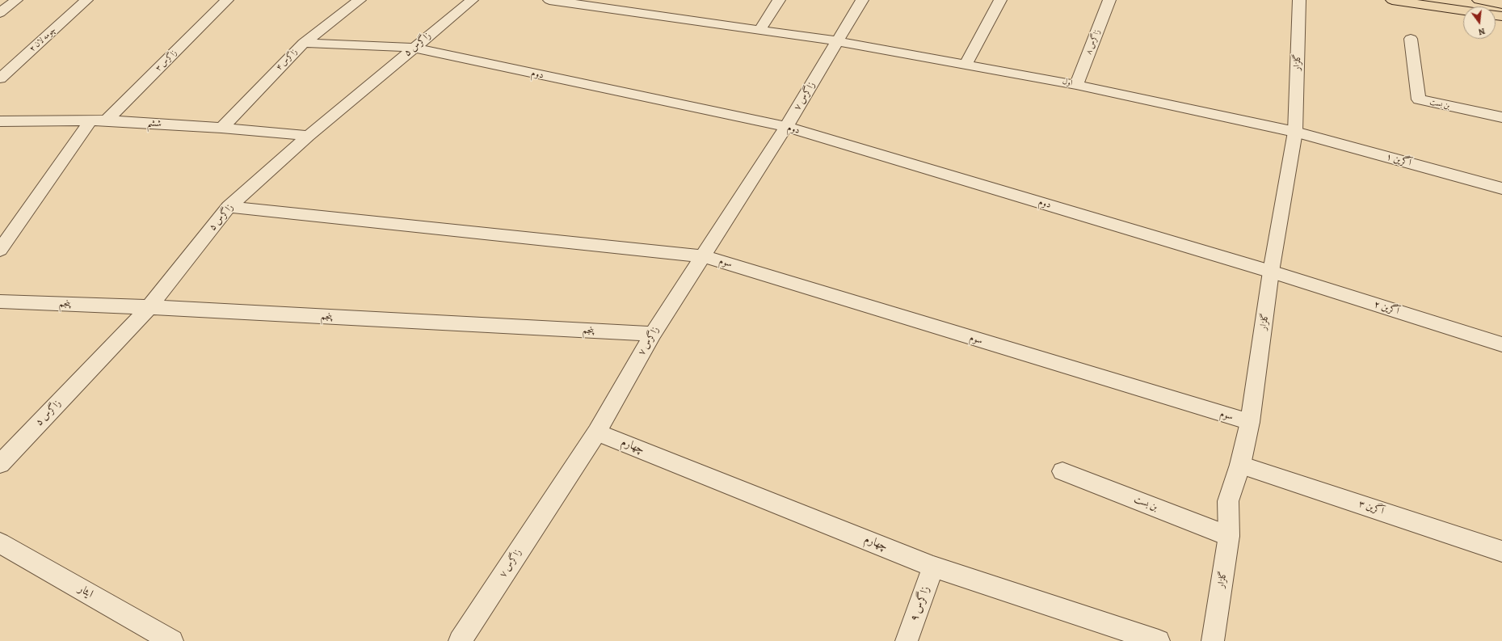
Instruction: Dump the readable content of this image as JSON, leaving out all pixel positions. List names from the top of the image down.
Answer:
{
  "streets": {
    "street": [
      "چومه لان ۲",
      "زاگرس ۸",
      "زاگرس ۵",
      "۴ زاگرس",
      "زاگرس ۳",
      "گلزار",
      "دوم",
      "اول",
      "زاگرس ۷",
      "بن بست",
      "ششم",
      "آگرین ۱",
      "سوم",
      "پنجم",
      "آگرین ۲",
      "چهارم",
      "آگرین ۳",
      "ایثار",
      "زاگرس ۹"
    ]
  },
  "crossings": [
    ["زاگرس ۸", "اول"],
    ["زاگرس ۵", "دوم"],
    ["زاگرس ۵", "ششم"],
    ["زاگرس ۵", "سوم"],
    ["زاگرس ۵", "پنجم"],
    ["۴ زاگرس", "دوم"],
    ["۴ زاگرس", "ششم"],
    ["زاگرس ۳", "ششم"],
    ["گلزار", "دوم"],
    ["گلزار", "اول"],
    ["گلزار", "بن بست"],
    ["گلزار", "آگرین ۱"],
    ["گلزار", "سوم"],
    ["گلزار", "آگرین ۲"],
    ["گلزار", "آگرین ۳"],
    ["دوم", "زاگرس ۷"],
    ["دوم", "آگرین ۲"],
    ["اول", "زاگرس ۷"],
    ["اول", "آگرین ۱"],
    ["زاگرس ۷", "سوم"],
    ["زاگرس ۷", "پنجم"],
    ["زاگرس ۷", "چهارم"],
    ["چهارم", "زاگرس ۹"]
  ],
  "north": "bottom"
}
